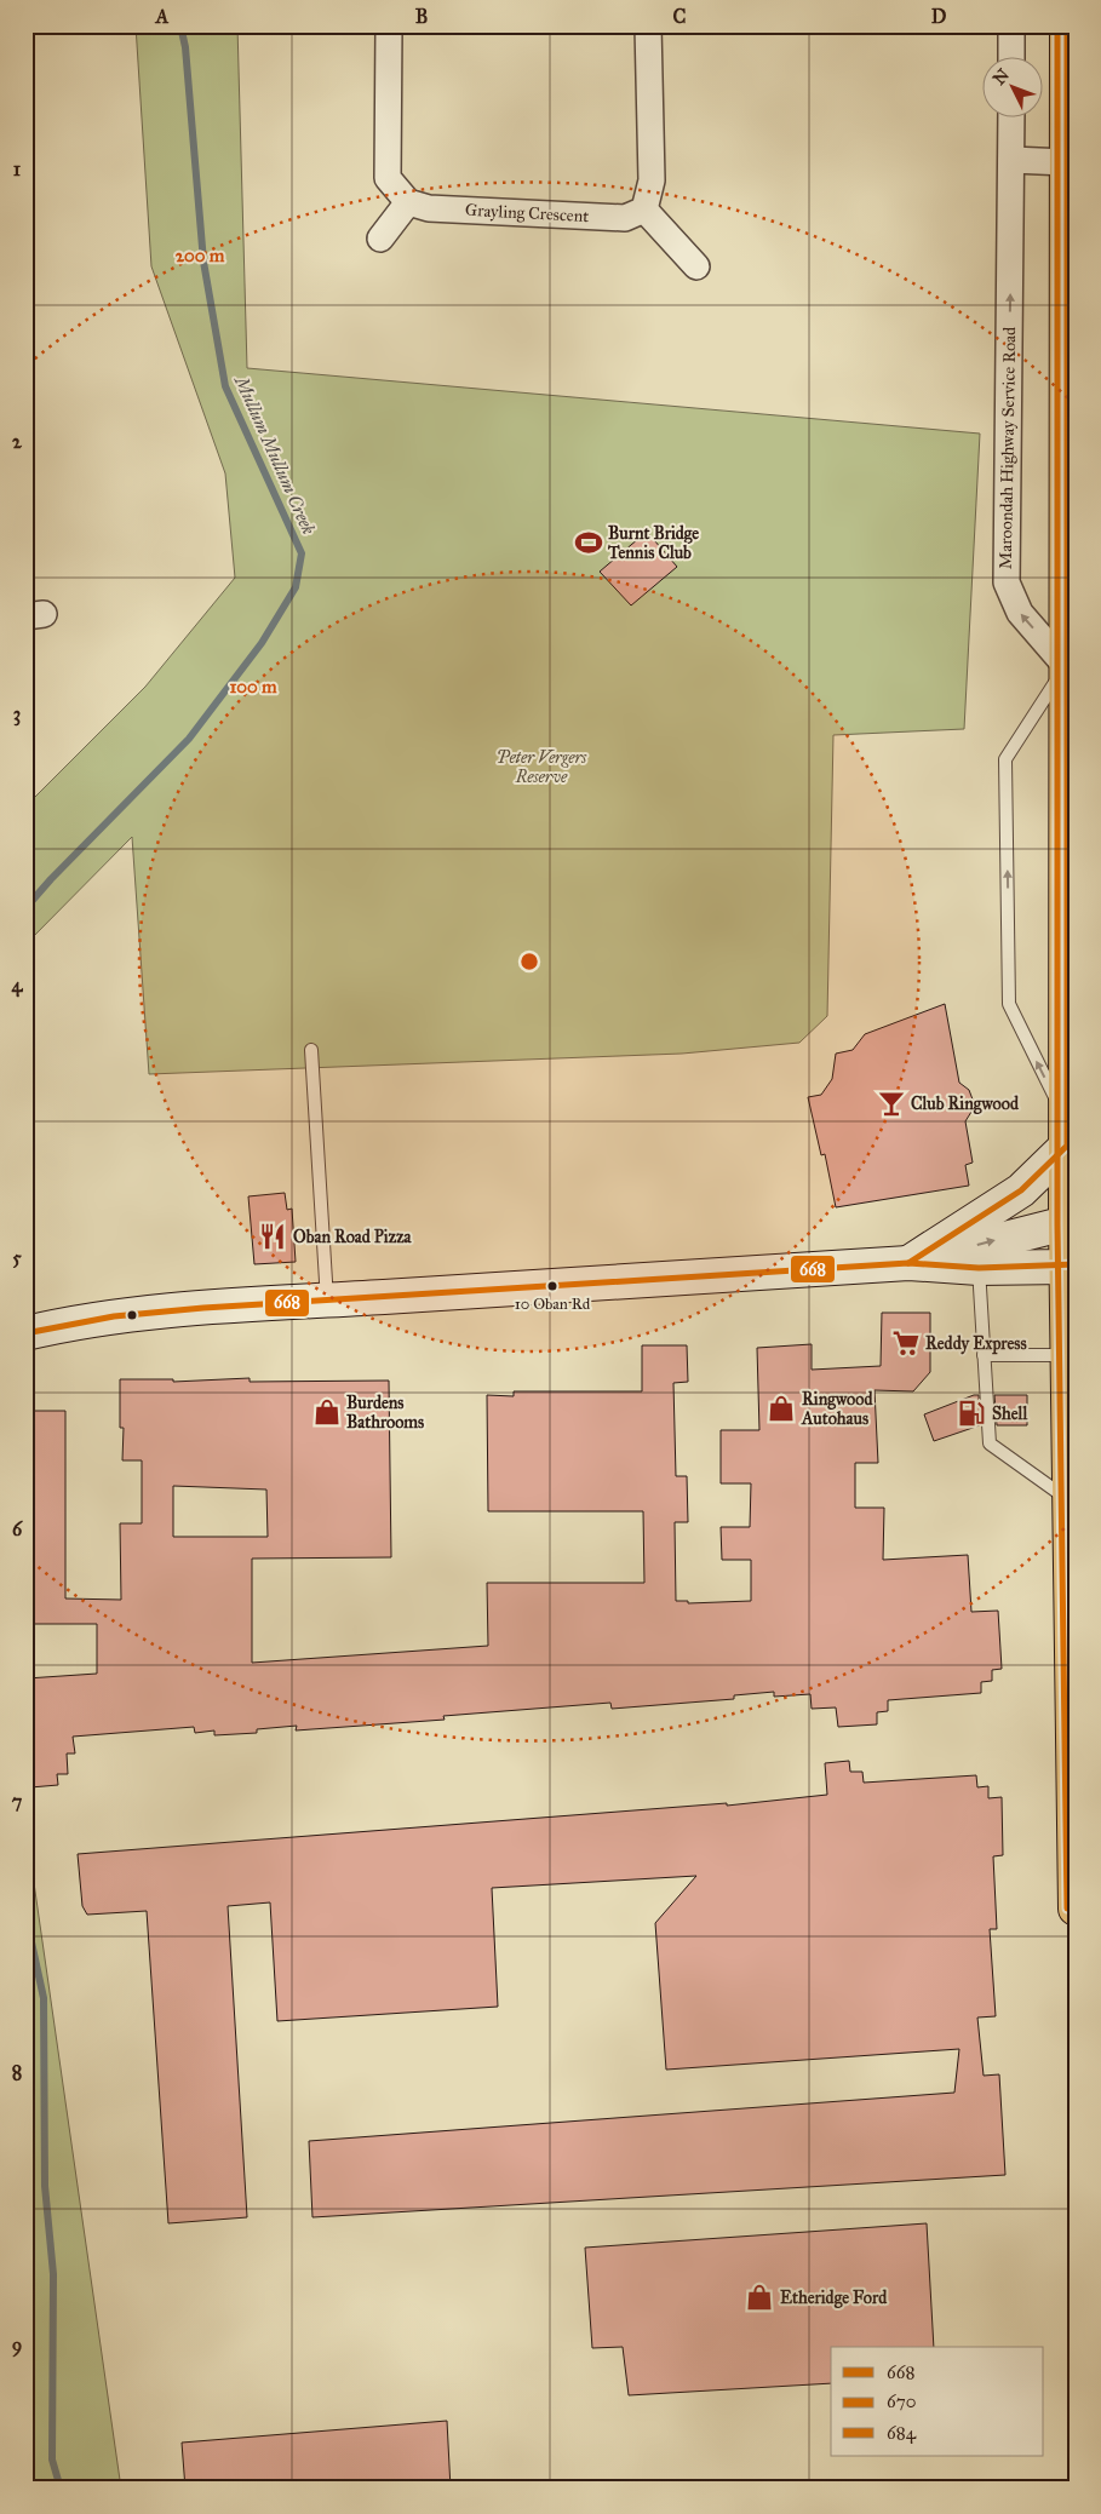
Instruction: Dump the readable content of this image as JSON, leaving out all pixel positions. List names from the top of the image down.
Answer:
{
  "streets": {
    "street": ["Grayling Crescent", "Maroondah Highway Service Road"]
  },
  "one_way": ["Maroondah Highway Service Road"],
  "water": ["Mullum Mullum Creek"],
  "parks": ["Peter Vergers Reserve"],
  "places": {
    "sports": ["Burnt Bridge Tennis Club"],
    "bar": ["Club Ringwood"],
    "restaurant": ["Oban Road Pizza"],
    "other": ["10 Oban Rd"],
    "supermarket": ["Reddy Express"],
    "shop": ["Ringwood Autohaus", "Burdens Bathrooms", "Etheridge Ford"],
    "fuel station": ["Shell"]
  },
  "lines": ["transit line 668", "transit line 670", "transit line 684"],
  "legend": ["668", "670", "684"],
  "north": "top left",
  "grid": {
    "columns": [
      "A",
      "B",
      "C",
      "D"
    ],
    "rows": [
      "1",
      "2",
      "3",
      "4",
      "5",
      "6",
      "7",
      "8",
      "9"
    ]
  },
  "rings": ["200 m", "100 m"]
}
